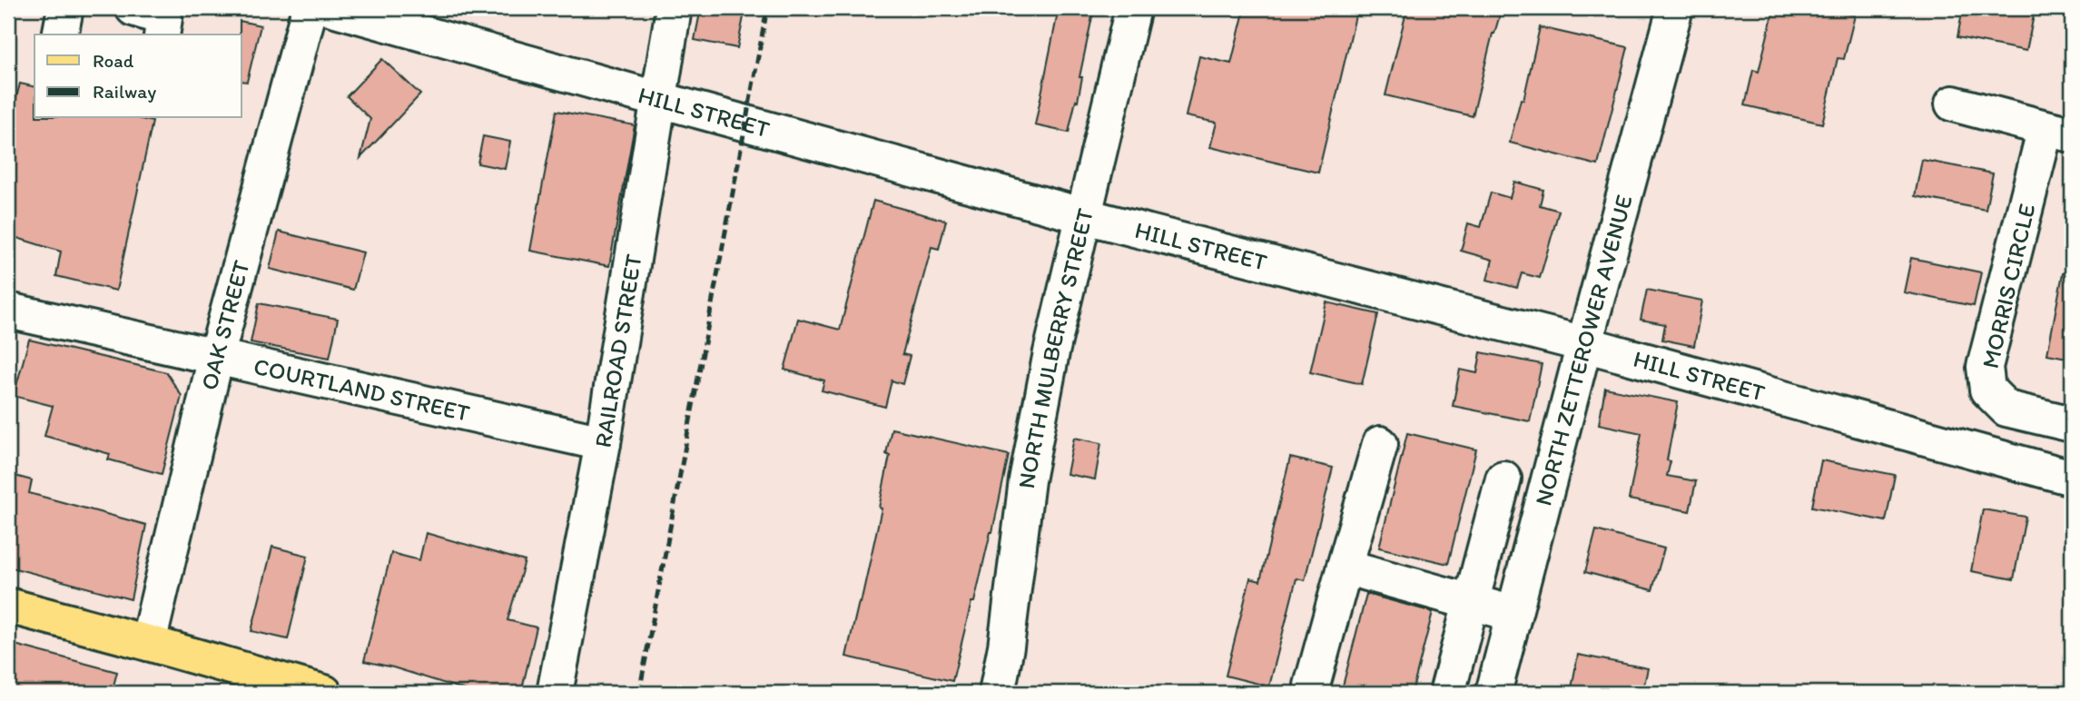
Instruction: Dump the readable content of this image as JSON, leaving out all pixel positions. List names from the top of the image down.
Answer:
{
  "streets": {
    "street": [
      "HILL STREET",
      "MORRIS CIRCLE",
      "OAK STREET",
      "NORTH MULBERRY STREET",
      "NORTH ZETTEROWER AVENUE",
      "RAILROAD STREET",
      "COURTLAND STREET"
    ]
  },
  "crossings": [
    ["HILL STREET", "NORTH MULBERRY STREET"],
    ["HILL STREET", "NORTH ZETTEROWER AVENUE"],
    ["HILL STREET", "RAILROAD STREET"],
    ["OAK STREET", "COURTLAND STREET"],
    ["RAILROAD STREET", "COURTLAND STREET"]
  ],
  "legend": ["Road", "Railway"]
}
